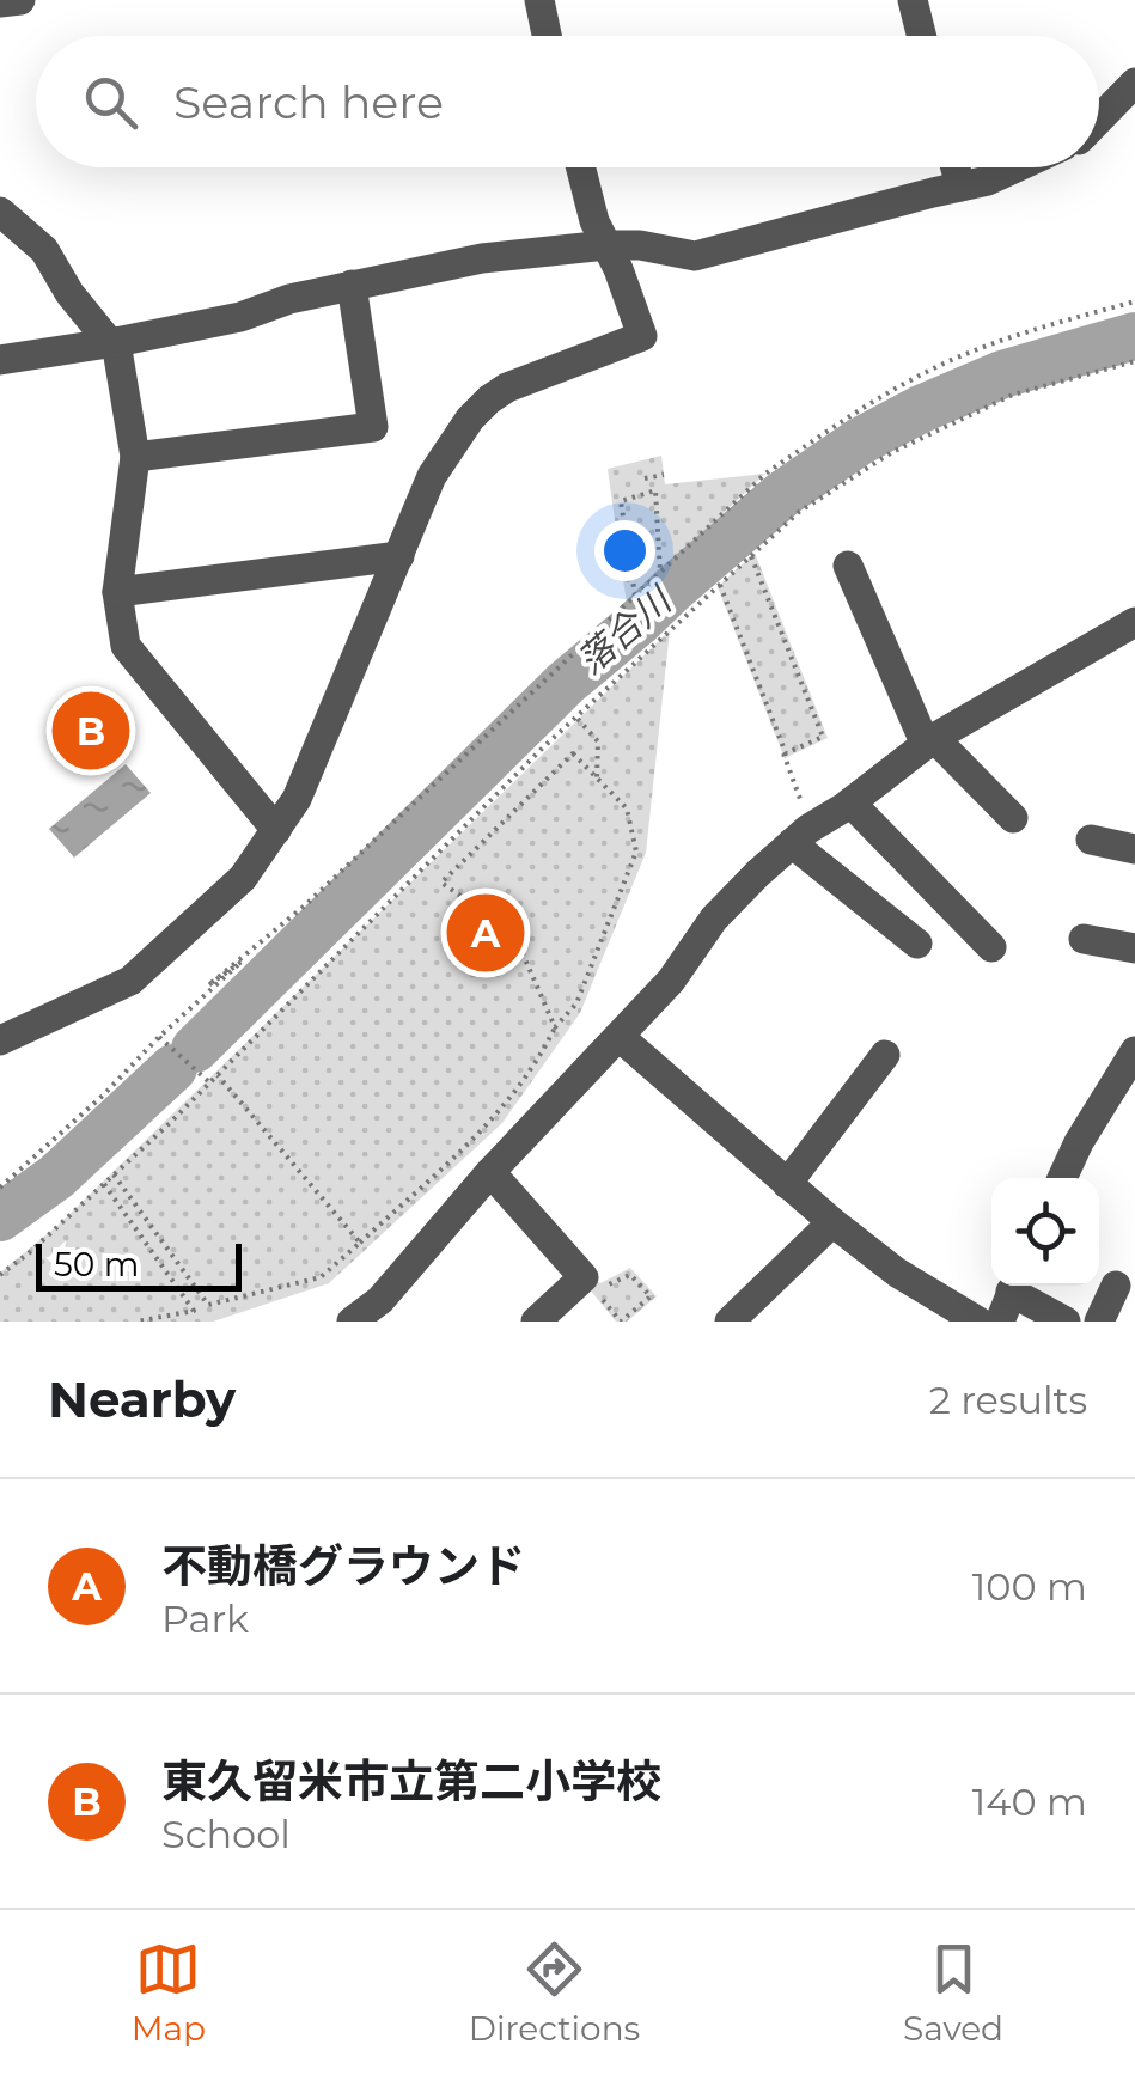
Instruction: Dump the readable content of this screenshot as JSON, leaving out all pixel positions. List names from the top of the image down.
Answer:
{
  "water": ["落合川"],
  "scale_bar": "50 m",
  "page": {
    "search": "Search here",
    "pins": ["B", "A"],
    "scale": "50 m",
    "heading": ["Nearby", "2 results"],
    "list": [
      {
        "mark": "A",
        "name": "不動橋グラウンド",
        "note": "Park",
        "value": "100 m"
      },
      {
        "mark": "B",
        "name": "東久留米市立第二小学校",
        "note": "School",
        "value": "140 m"
      }
    ],
    "nav": ["Map", "Directions", "Saved"]
  }
}
